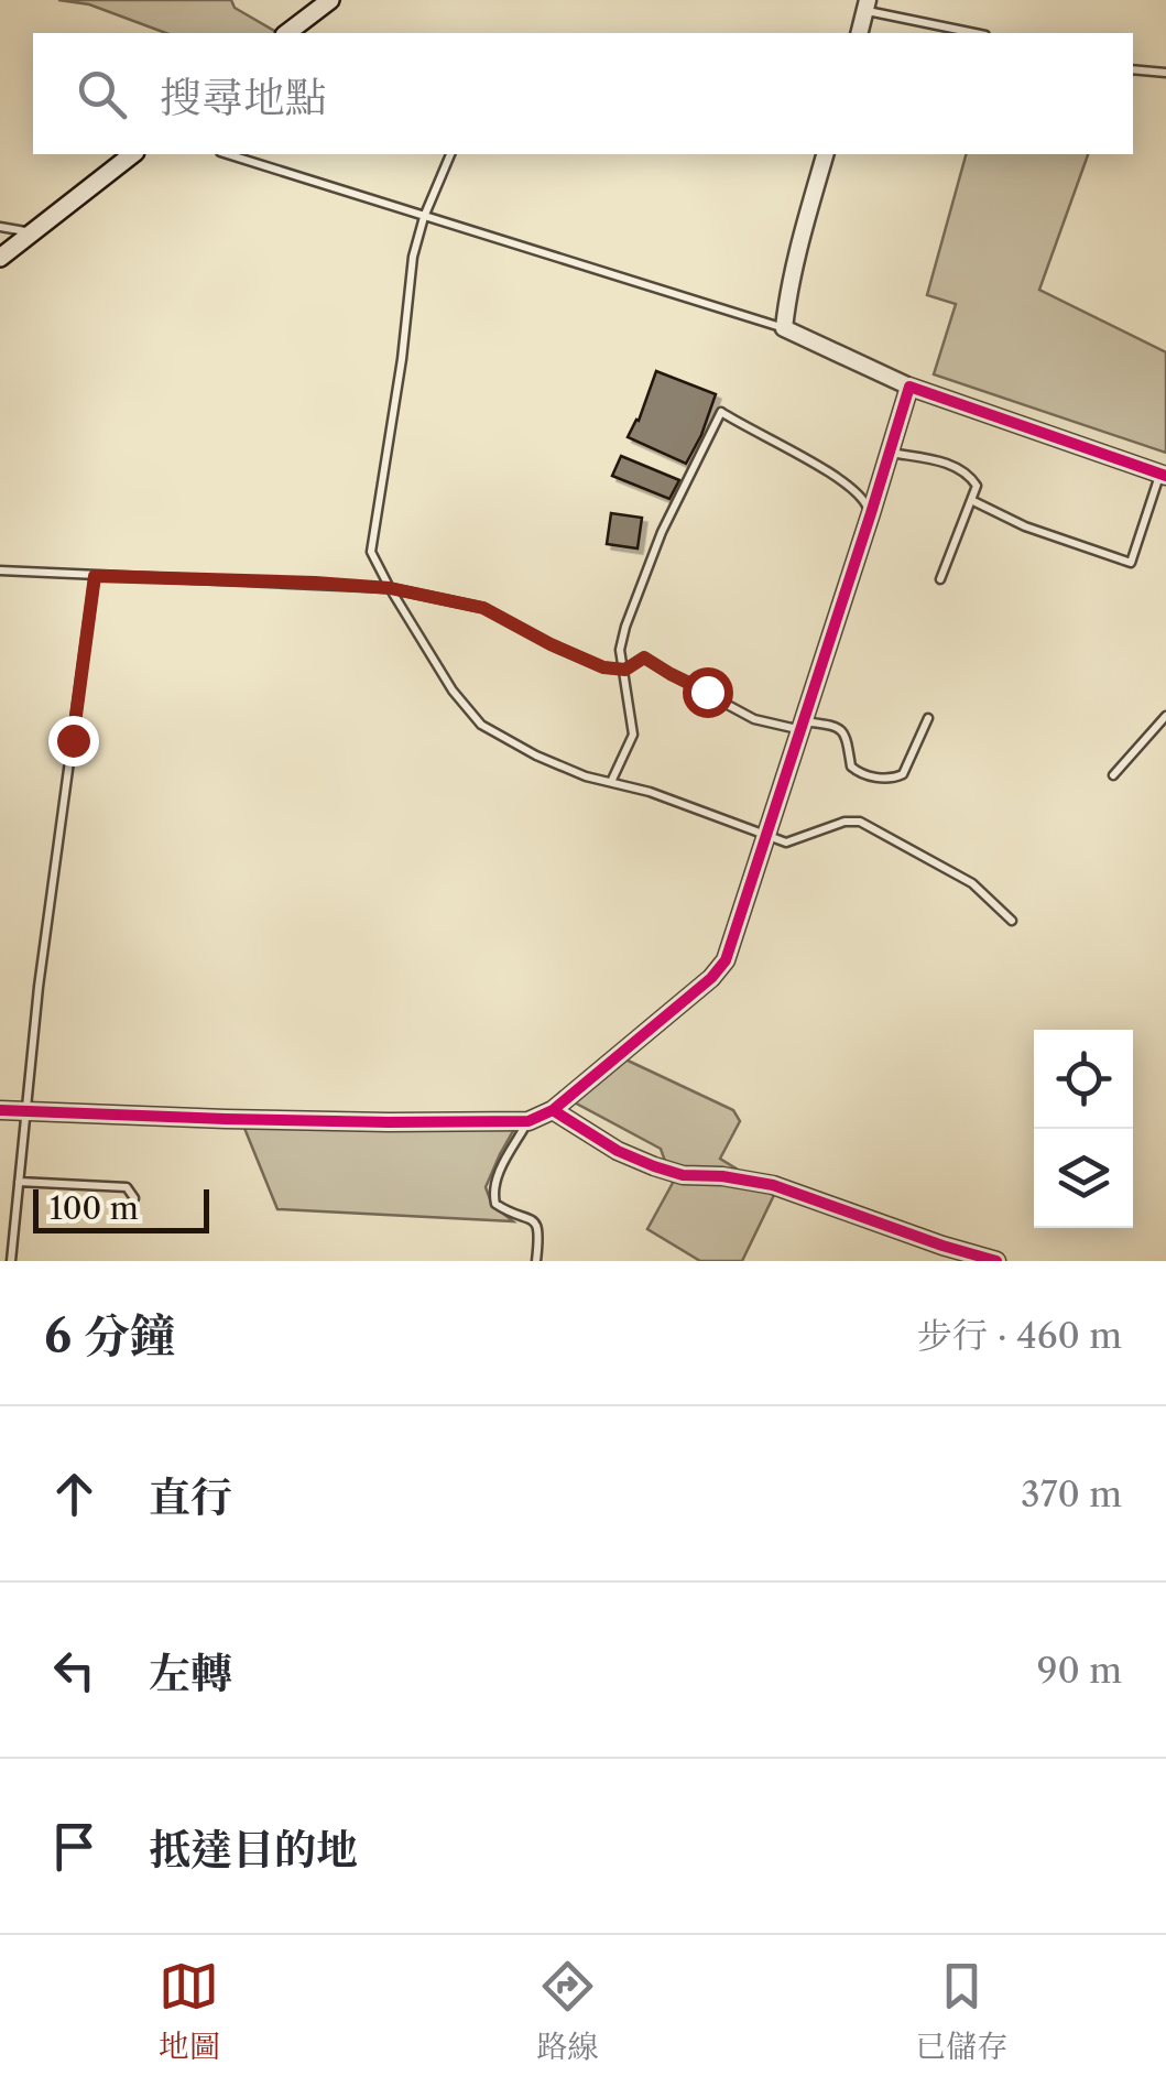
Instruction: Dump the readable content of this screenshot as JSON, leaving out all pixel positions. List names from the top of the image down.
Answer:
{
  "scale_bar": "100 m",
  "page": {
    "search": "搜尋地點",
    "scale": "100 m",
    "heading": ["6 分鐘", "步行 · 460 m"],
    "list": [
      ["直行", "370 m"],
      ["左轉", "90 m"],
      "抵達目的地"
    ],
    "nav": ["地圖", "路線", "已儲存"]
  }
}
